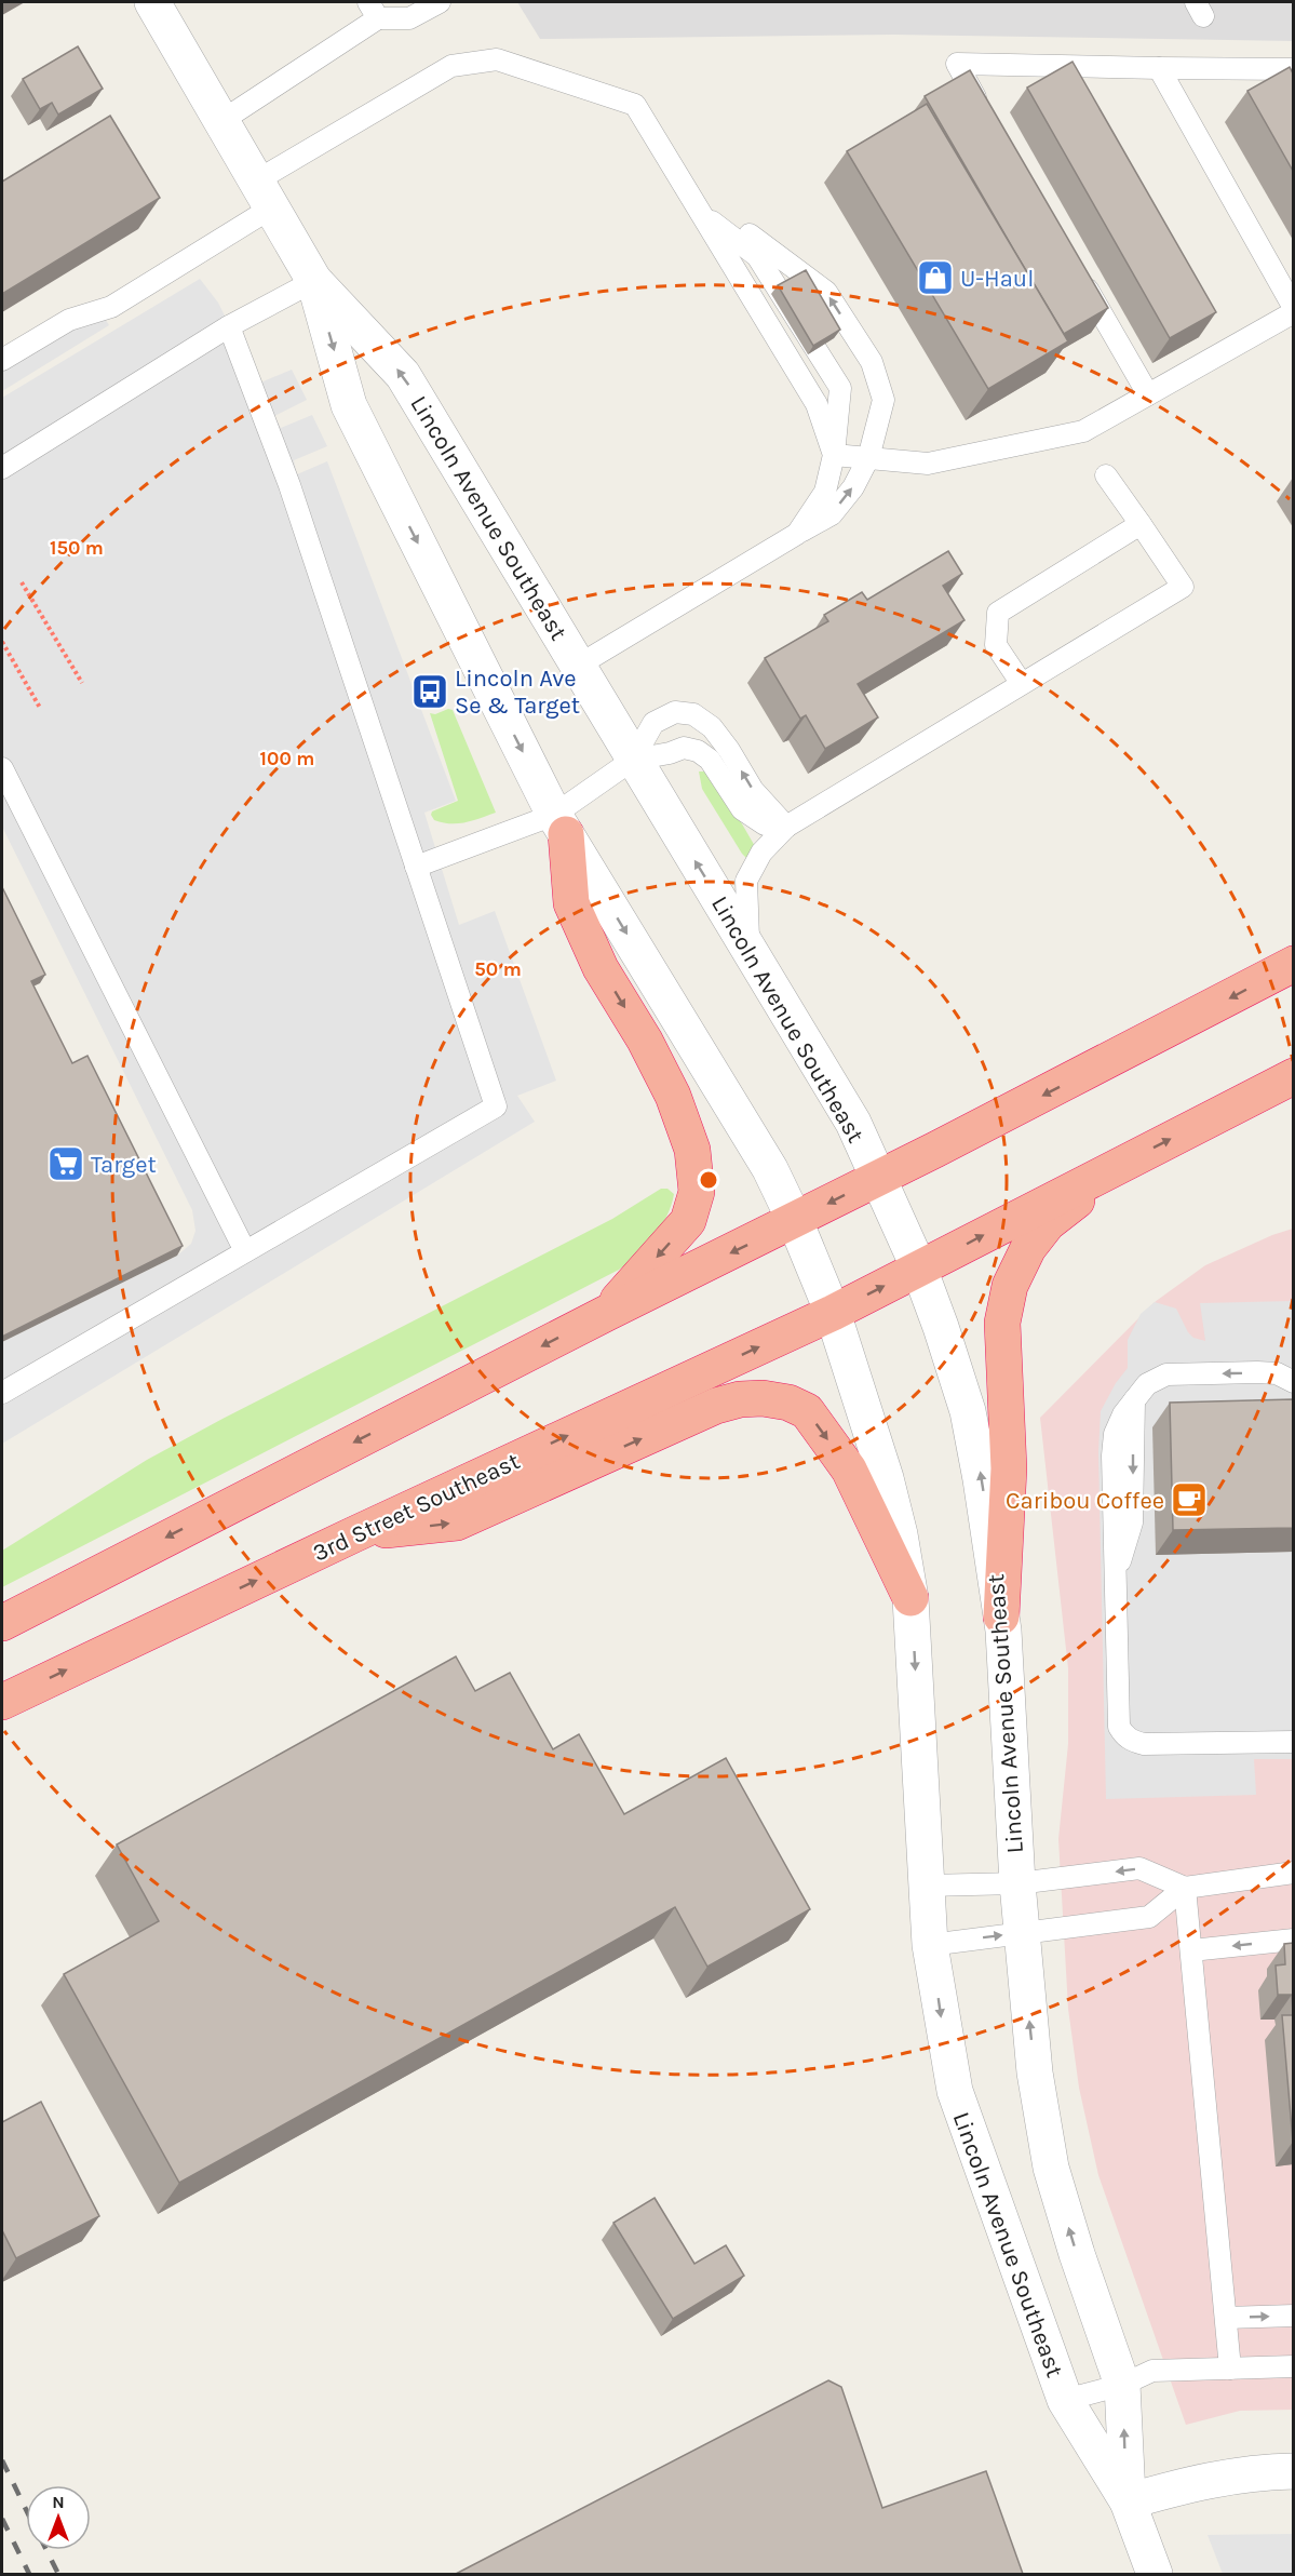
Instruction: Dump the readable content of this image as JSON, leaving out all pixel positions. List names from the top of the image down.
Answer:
{
  "streets": {
    "highway": ["3rd Street Southeast"],
    "street": ["Lincoln Avenue Southeast"]
  },
  "crossings": [
    ["Lincoln Avenue Southeast", "3rd Street Southeast"]
  ],
  "places": {
    "shop": ["U-Haul"],
    "bus stop": ["Lincoln Ave Se & Target"],
    "supermarket": ["Target"],
    "cafe": ["Caribou Coffee"]
  },
  "north": "top",
  "rings": ["150 m", "100 m", "50 m"]
}
